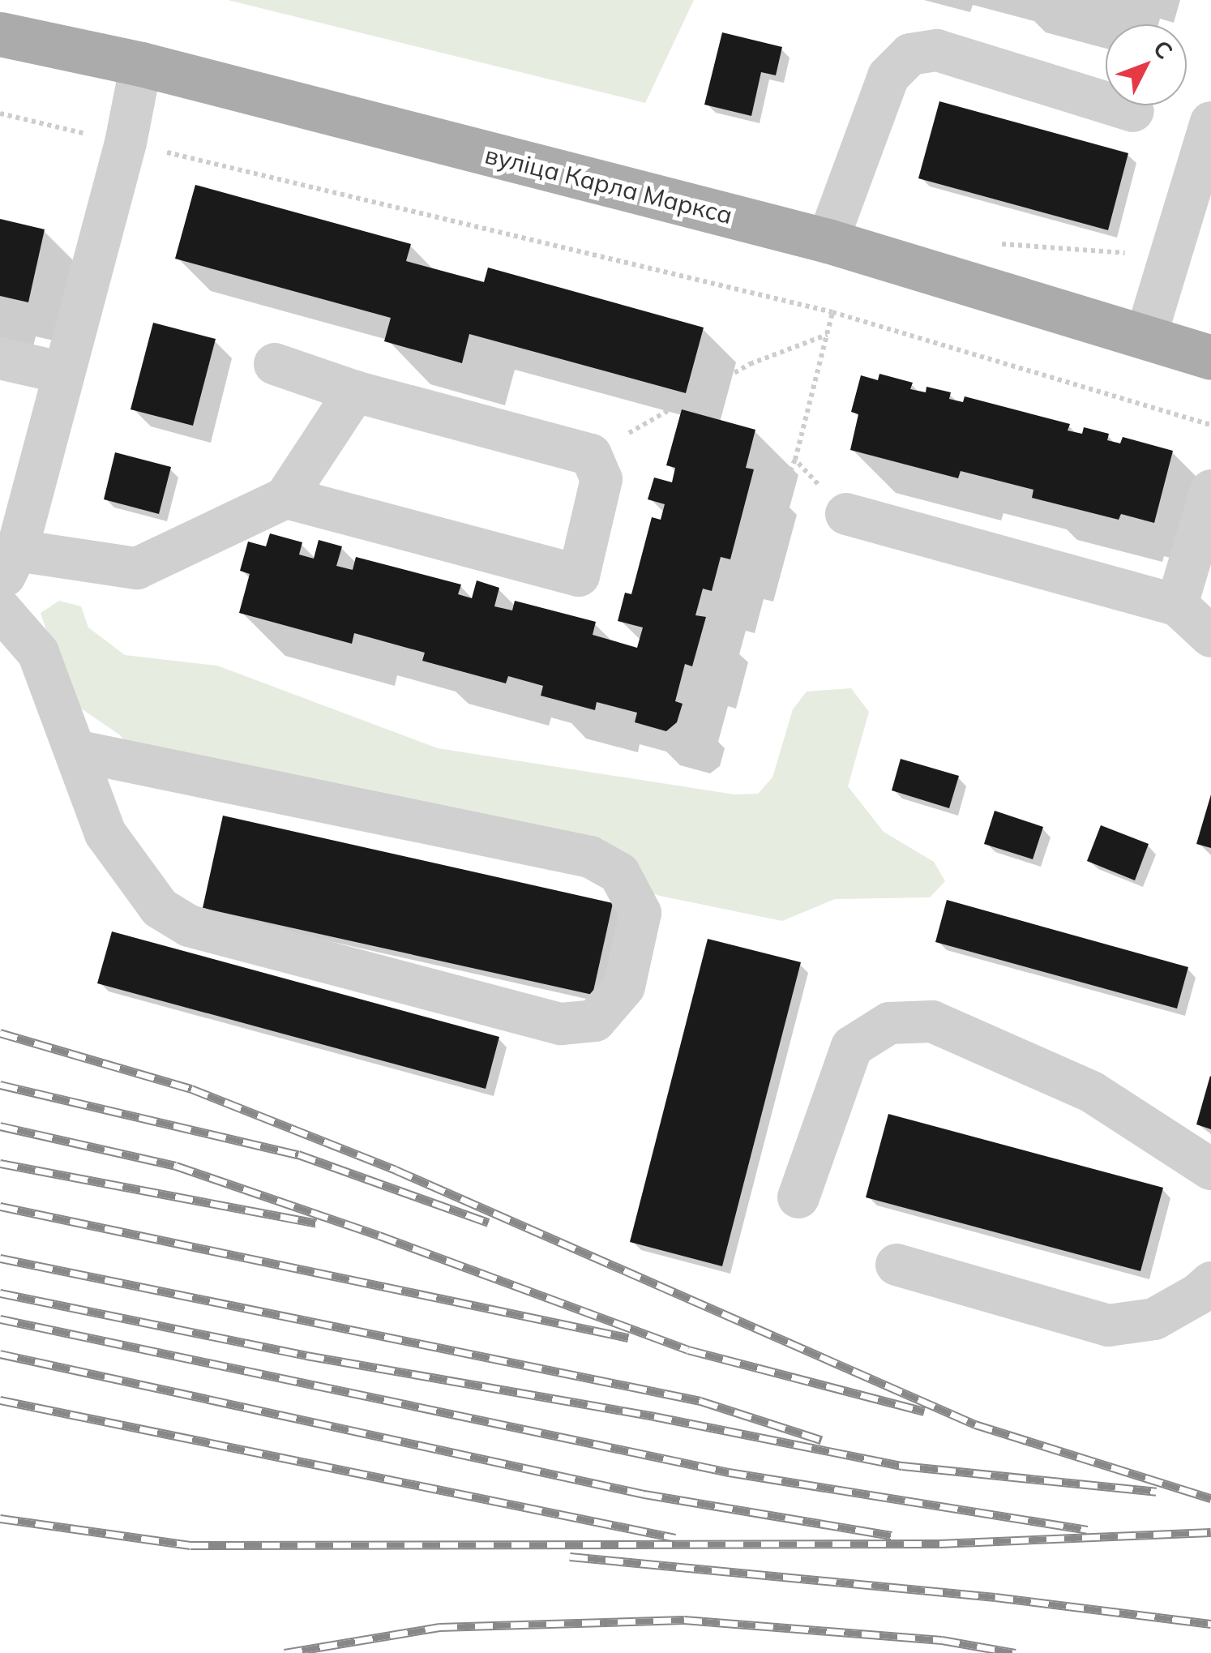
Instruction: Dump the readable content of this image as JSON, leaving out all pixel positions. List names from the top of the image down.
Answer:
{
  "streets": {
    "main road": ["вуліца Карла Маркса"]
  },
  "north": "top right"
}
